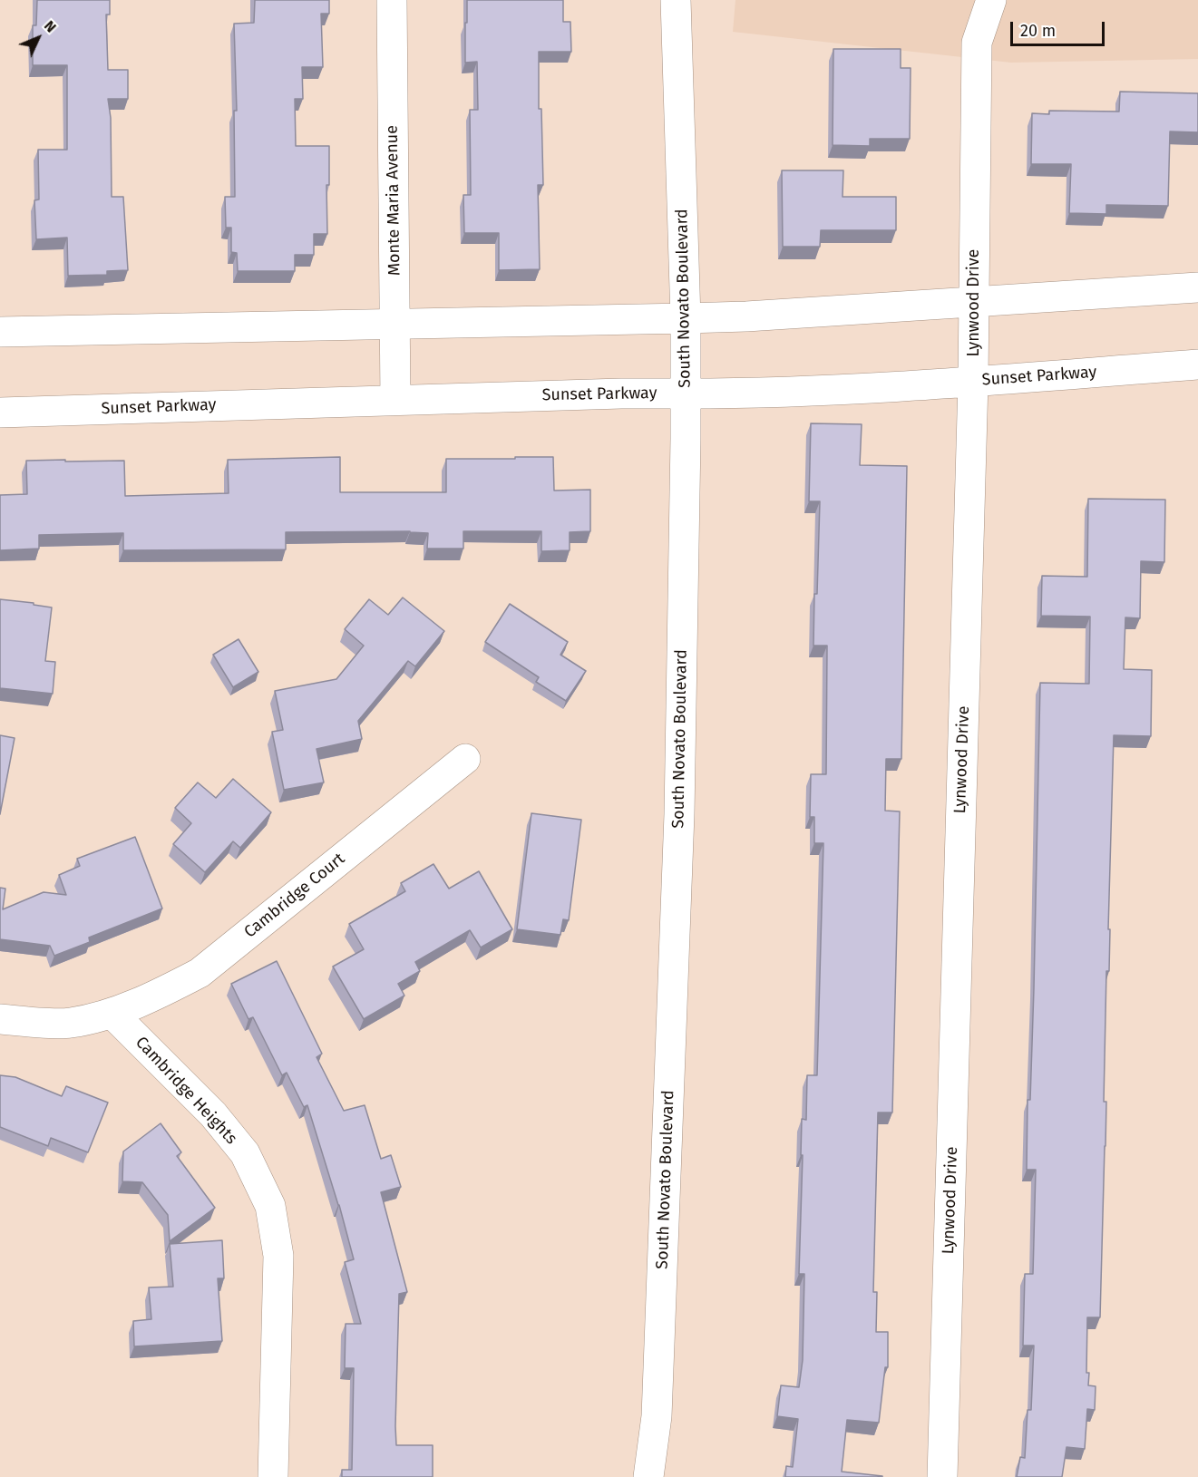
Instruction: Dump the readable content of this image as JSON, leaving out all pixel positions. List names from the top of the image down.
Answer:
{
  "streets": {
    "street": [
      "Monte Maria Avenue",
      "South Novato Boulevard",
      "Lynwood Drive",
      "Sunset Parkway",
      "Cambridge Court",
      "Cambridge Heights"
    ]
  },
  "crossings": [
    ["Monte Maria Avenue", "Sunset Parkway"],
    ["South Novato Boulevard", "Sunset Parkway"],
    ["Lynwood Drive", "Sunset Parkway"],
    ["Cambridge Court", "Cambridge Heights"]
  ],
  "scale_bar": "20 m",
  "north": "top right"
}
